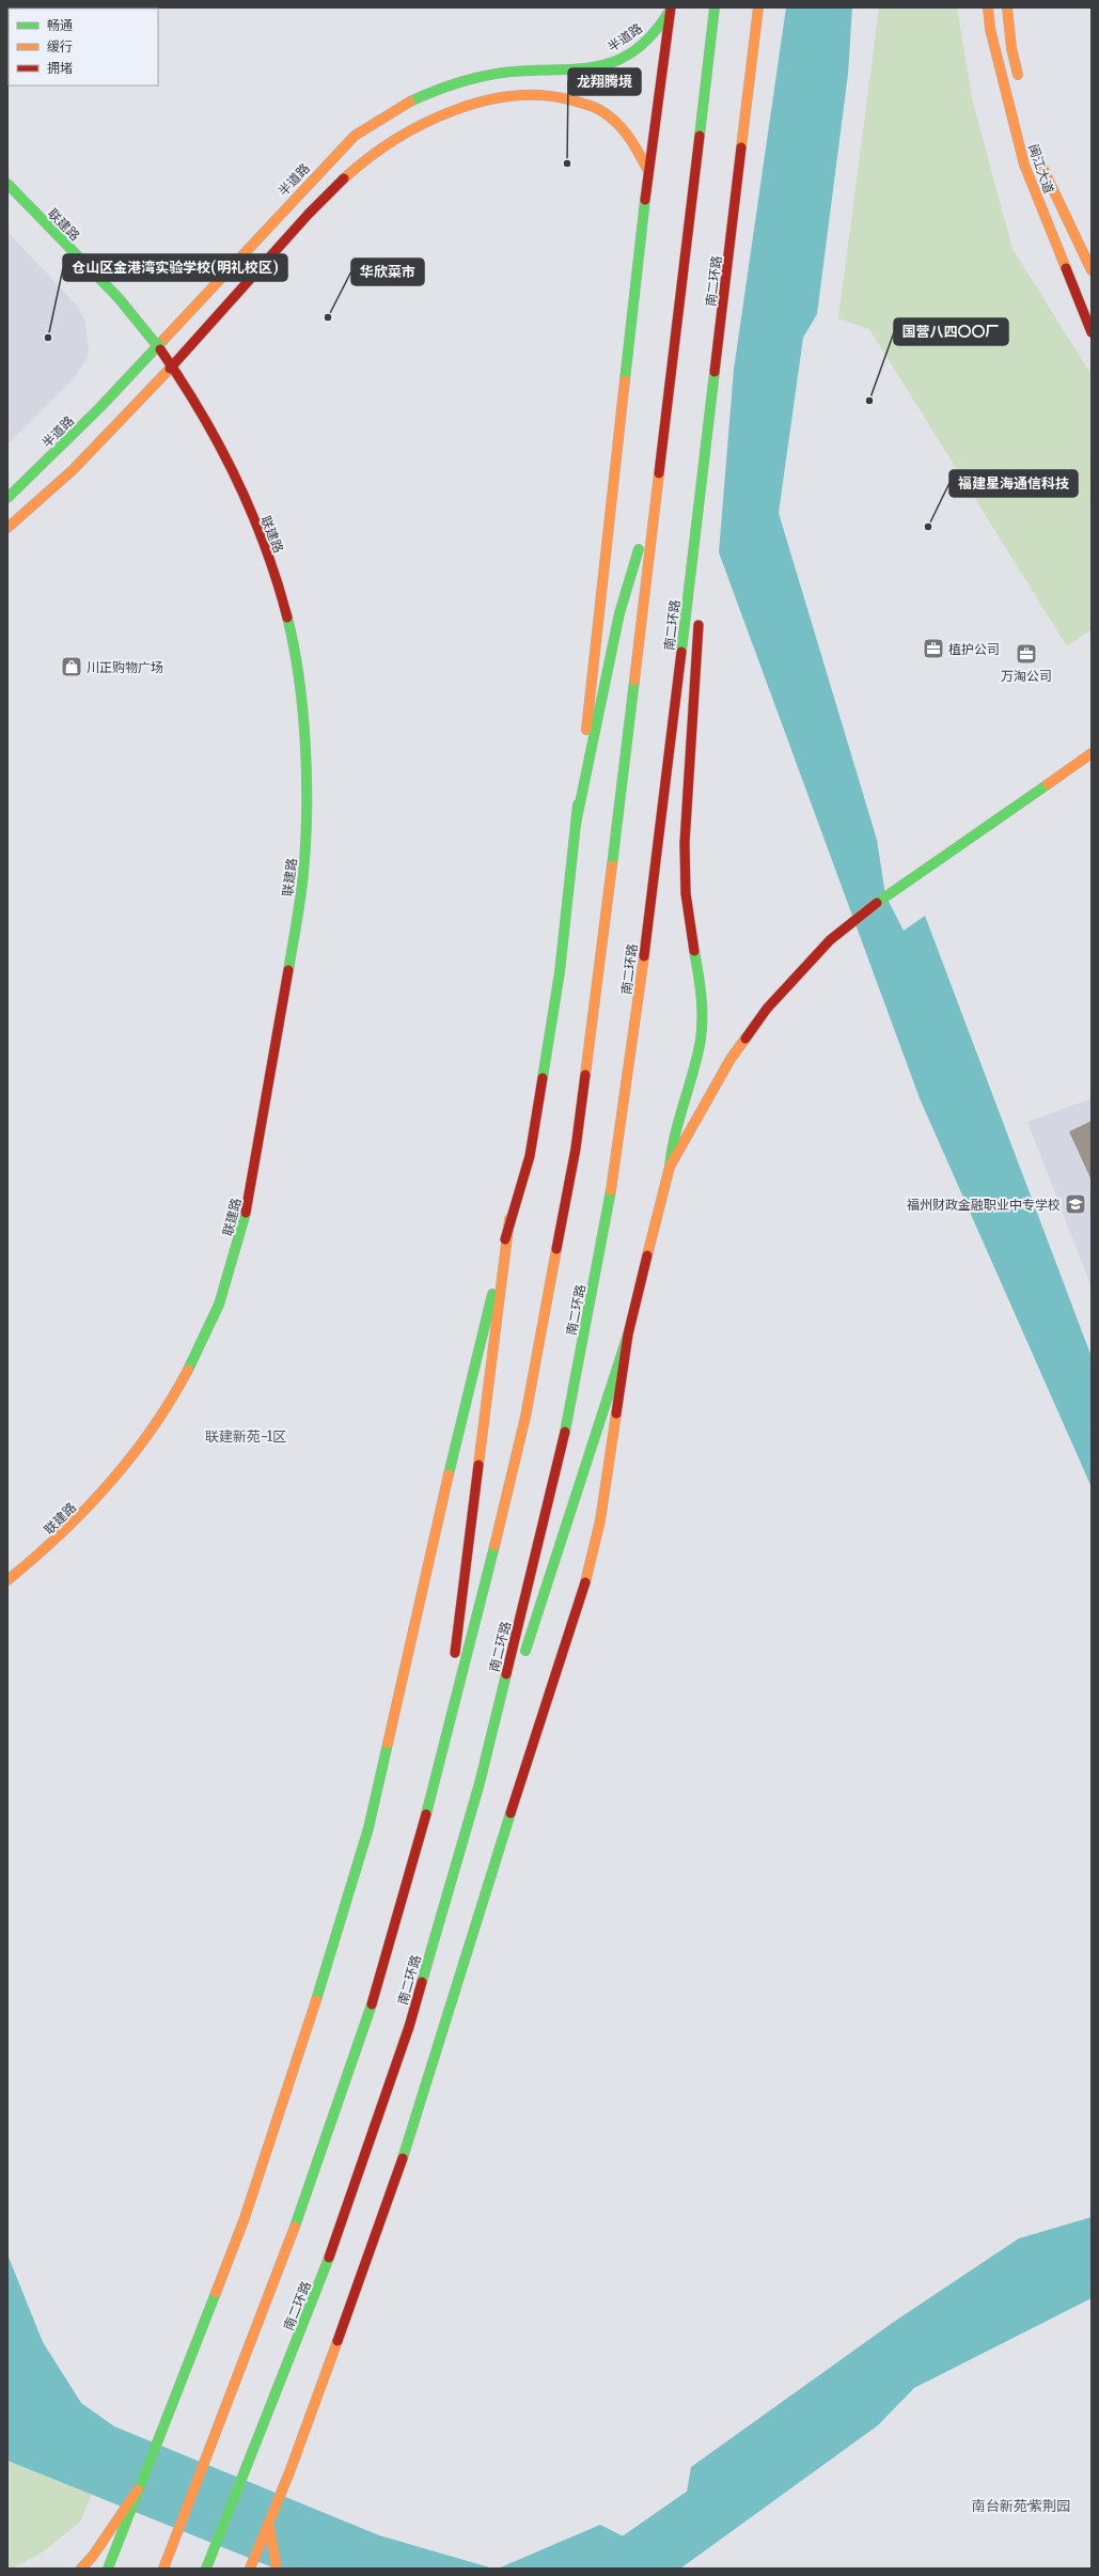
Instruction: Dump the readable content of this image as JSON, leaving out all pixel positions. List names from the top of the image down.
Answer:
{
  "streets": {
    "main road": [
      "半道路",
      "闽江大道",
      "联建路",
      "南二环路"
    ]
  },
  "crossings": [
    ["半道路", "联建路"]
  ],
  "districts": ["联建新苑-1区", "南台新苑·紫荆园"],
  "places": {
    "other": [
      "龙翔腾境",
      "华欣菜市",
      "仓山区金港湾实验学校(明礼校区)",
      "国营八四〇〇厂",
      "福建星海通信科技"
    ],
    "office": ["植护公司", "万淘公司"],
    "shop": ["川正购物广场"],
    "school or university": ["福州财政金融职业中专学校"]
  },
  "legend": ["畅通", "缓行", "拥堵"]
}
